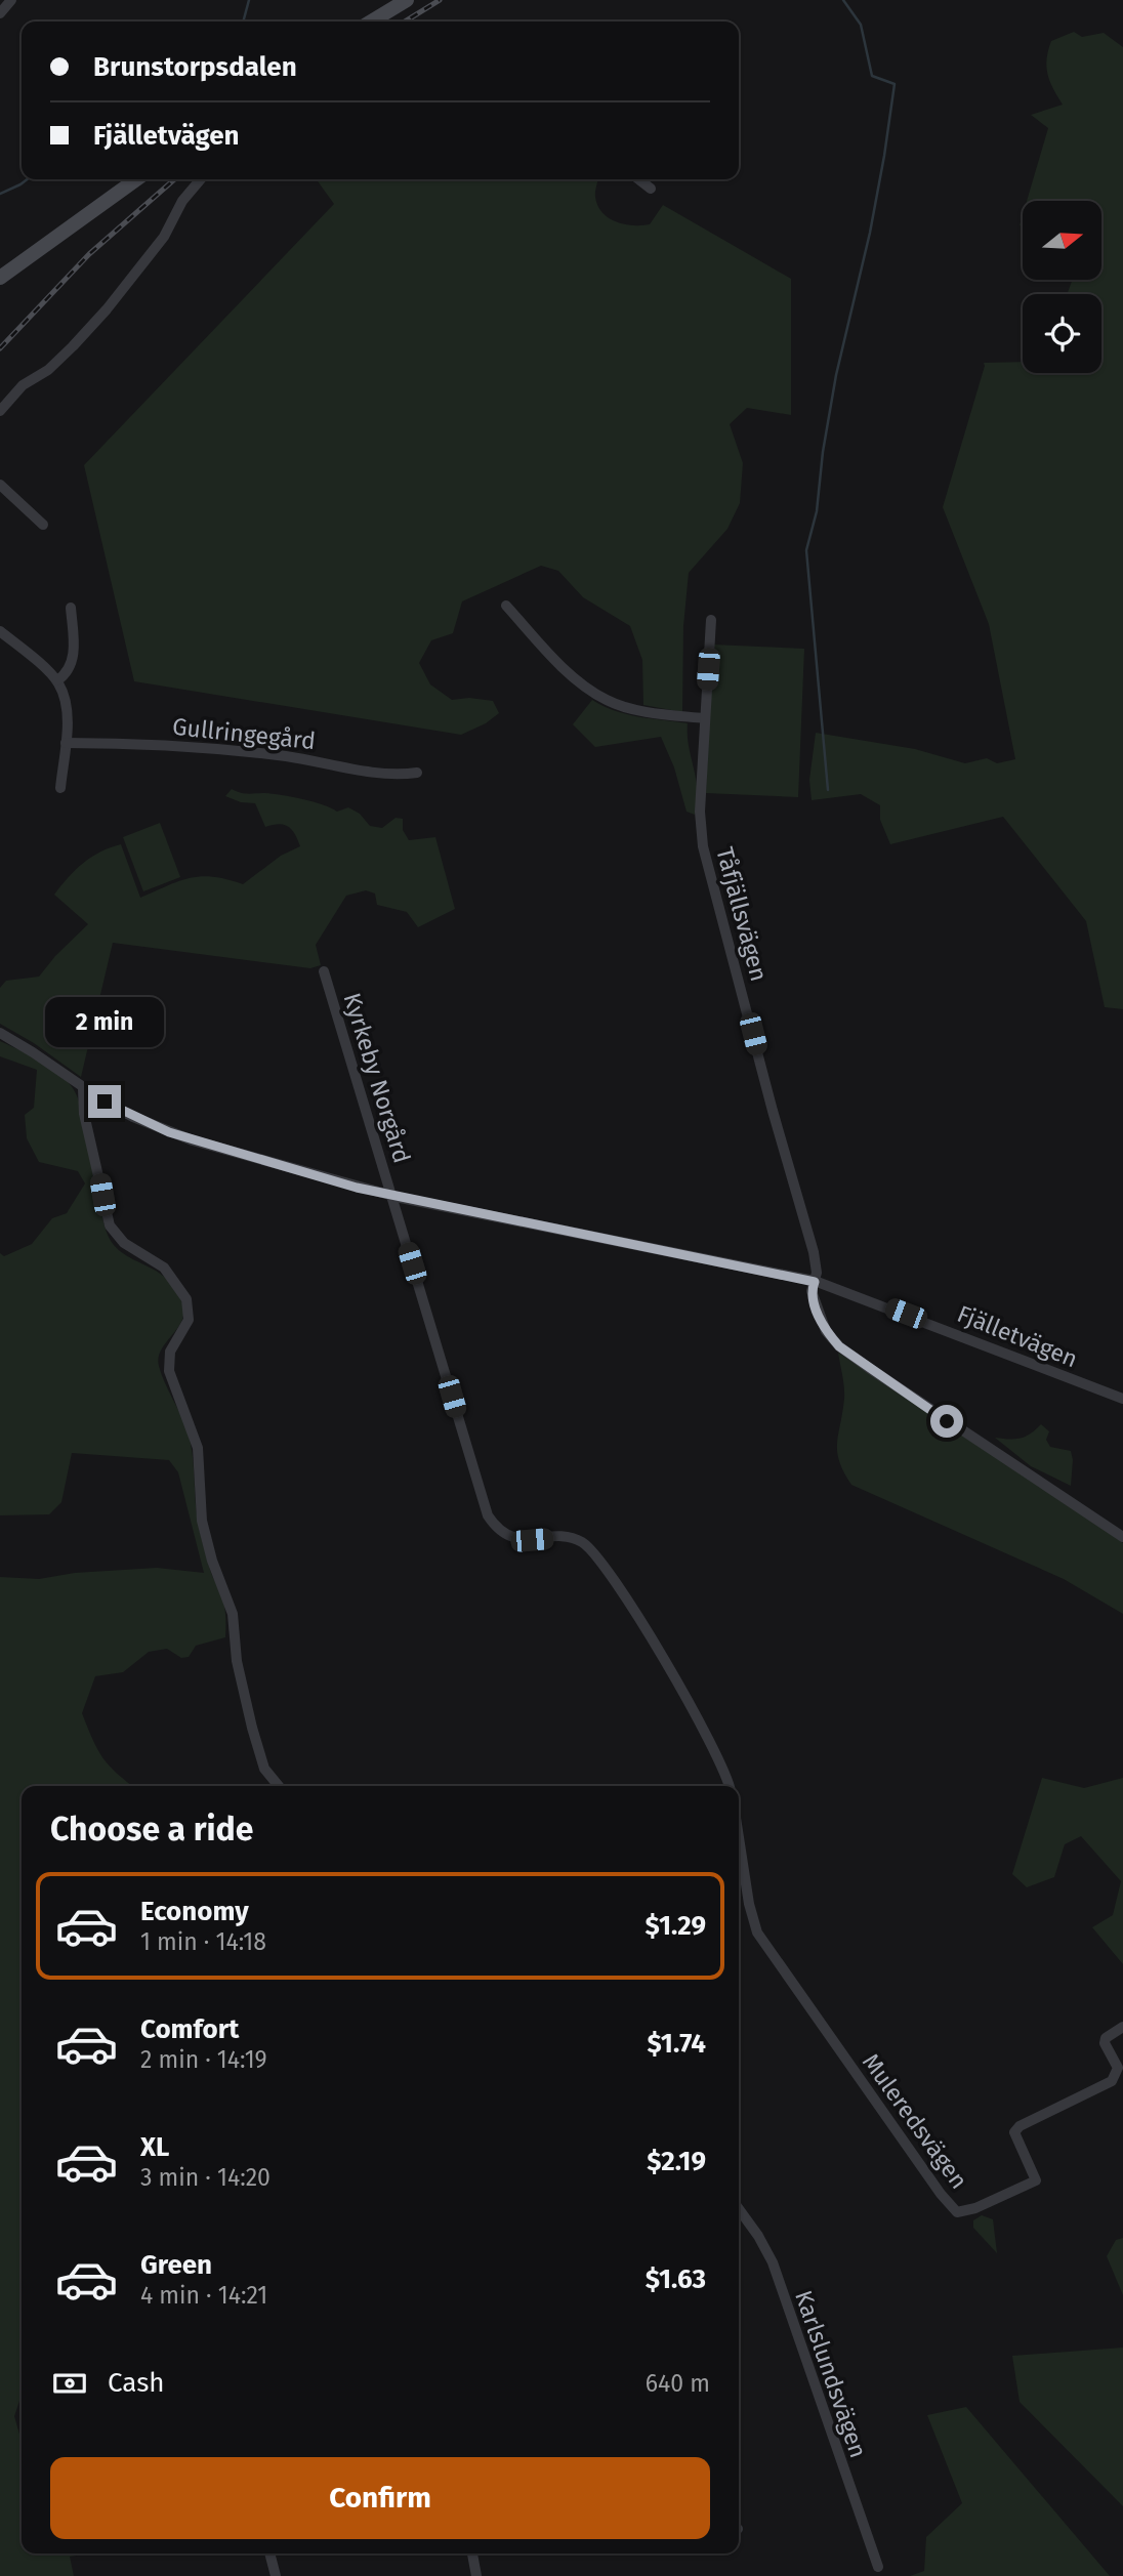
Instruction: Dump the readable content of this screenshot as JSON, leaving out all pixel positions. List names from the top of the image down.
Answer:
{
  "streets": {
    "street": [
      "Gullringegård",
      "Tåfjällsvägen",
      "Kyrkeby Norgård",
      "Fjälletvägen",
      "Muleredsvägen",
      "Karlslundsvägen"
    ]
  },
  "crossings": [
    ["Tåfjällsvägen", "Fjälletvägen"],
    ["Kyrkeby Norgård", "Fjälletvägen"]
  ],
  "north": "right",
  "page": {
    "banner": ["Brunstorpsdalen", "Fjälletvägen"],
    "bubble": "2 min",
    "heading": "Choose a ride",
    "list": [
      {
        "name": "Economy",
        "note": "1 min · 14:18",
        "value": "$1.29"
      },
      {
        "name": "Comfort",
        "note": "2 min · 14:19",
        "value": "$1.74"
      },
      {
        "name": "XL",
        "note": "3 min · 14:20",
        "value": "$2.19"
      },
      {
        "name": "Green",
        "note": "4 min · 14:21",
        "value": "$1.63"
      }
    ],
    "pay": ["Cash", "640 m"],
    "buttons": "Confirm"
  }
}
